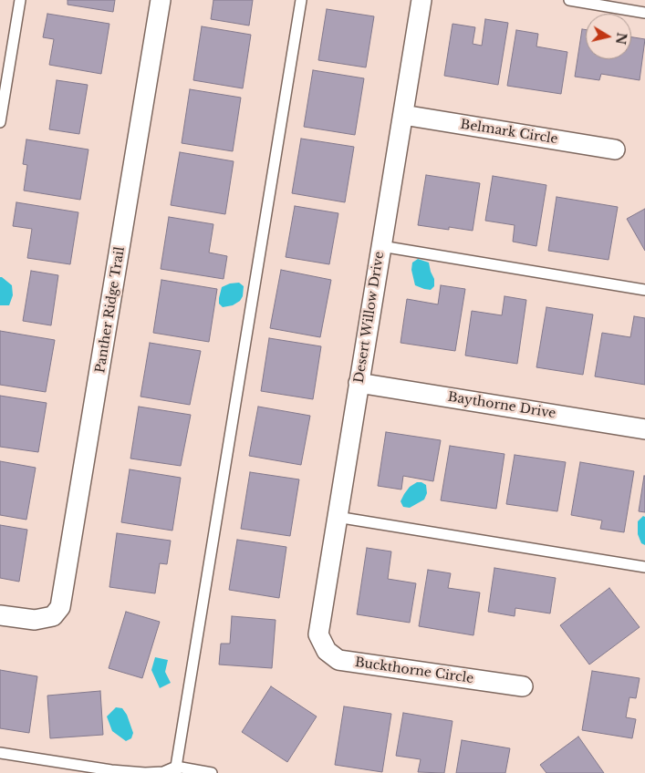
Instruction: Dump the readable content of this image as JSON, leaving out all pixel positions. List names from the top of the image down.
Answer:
{
  "streets": {
    "street": [
      "Belmark Circle",
      "Panther Ridge Trail",
      "Desert Willow Drive",
      "Baythorne Drive",
      "Buckthorne Circle"
    ]
  },
  "crossings": [
    ["Belmark Circle", "Desert Willow Drive"],
    ["Desert Willow Drive", "Baythorne Drive"],
    ["Desert Willow Drive", "Buckthorne Circle"]
  ],
  "north": "right"
}
